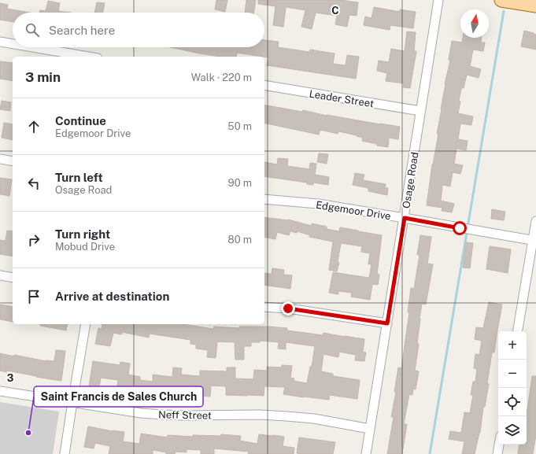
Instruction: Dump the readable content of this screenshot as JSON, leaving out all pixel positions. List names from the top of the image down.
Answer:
{
  "streets": {
    "street": [
      "Leader Street",
      "Osage Road",
      "Edgemoor Drive",
      "Neff Street"
    ]
  },
  "crossings": [
    ["Leader Street", "Osage Road"],
    ["Osage Road", "Edgemoor Drive"],
    ["Osage Road", "Neff Street"]
  ],
  "places": ["Saint Francis de Sales Church"],
  "north": "top",
  "page": {
    "search": "Search here",
    "heading": ["3 min", "Walk · 220 m"],
    "list": [
      ["Continue", "Edgemoor Drive", "50 m"],
      ["Turn left", "Osage Road", "90 m"],
      ["Turn right", "Mobud Drive", "80 m"],
      "Arrive at destination"
    ],
    "map_buttons": ["+", "−"]
  },
  "grid": {
    "columns": ["C"],
    "rows": ["3"]
  }
}
